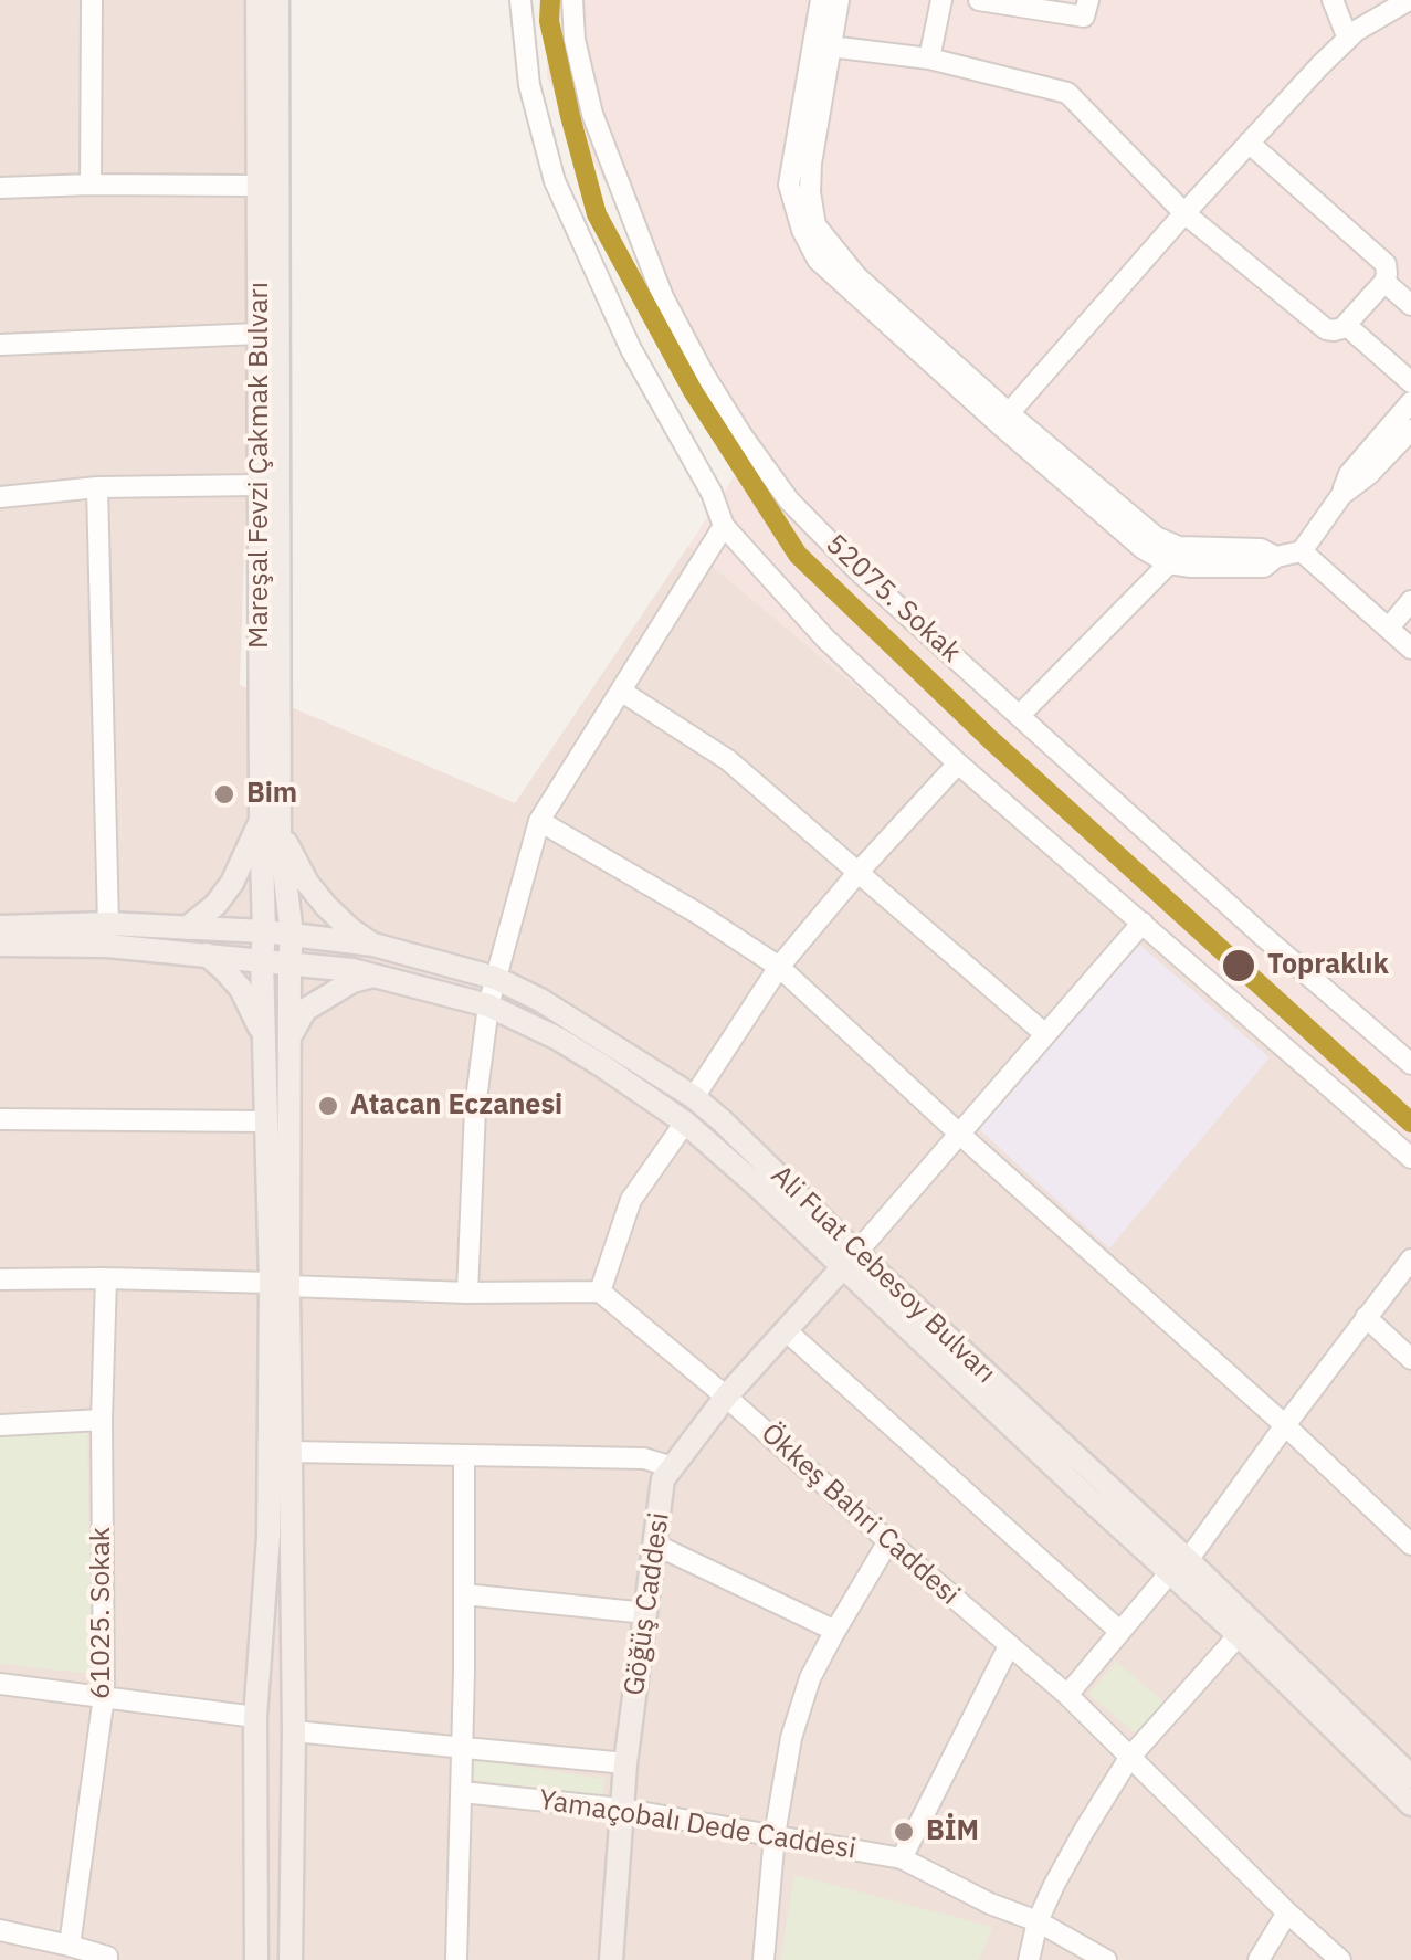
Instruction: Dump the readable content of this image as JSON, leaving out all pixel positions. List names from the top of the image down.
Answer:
{
  "streets": {
    "main road": ["Mareşal Fevzi Çakmak Bulvarı", "Ali Fuat Cebesoy Bulvarı", "Göğüş Caddesi"],
    "street": [
      "52075. Sokak",
      "Ökkeş Bahri Caddesi",
      "61025. Sokak",
      "Yamaçobalı Dede Caddesi"
    ]
  },
  "crossings": [
    ["Mareşal Fevzi Çakmak Bulvarı", "Ali Fuat Cebesoy Bulvarı"],
    ["Ali Fuat Cebesoy Bulvarı", "Göğüş Caddesi"],
    ["Ökkeş Bahri Caddesi", "Göğüş Caddesi"],
    ["Göğüş Caddesi", "Yamaçobalı Dede Caddesi"]
  ],
  "places": [
    "Bim",
    "Topraklık",
    "Atacan Eczanesi",
    "BİM"
  ]
}
